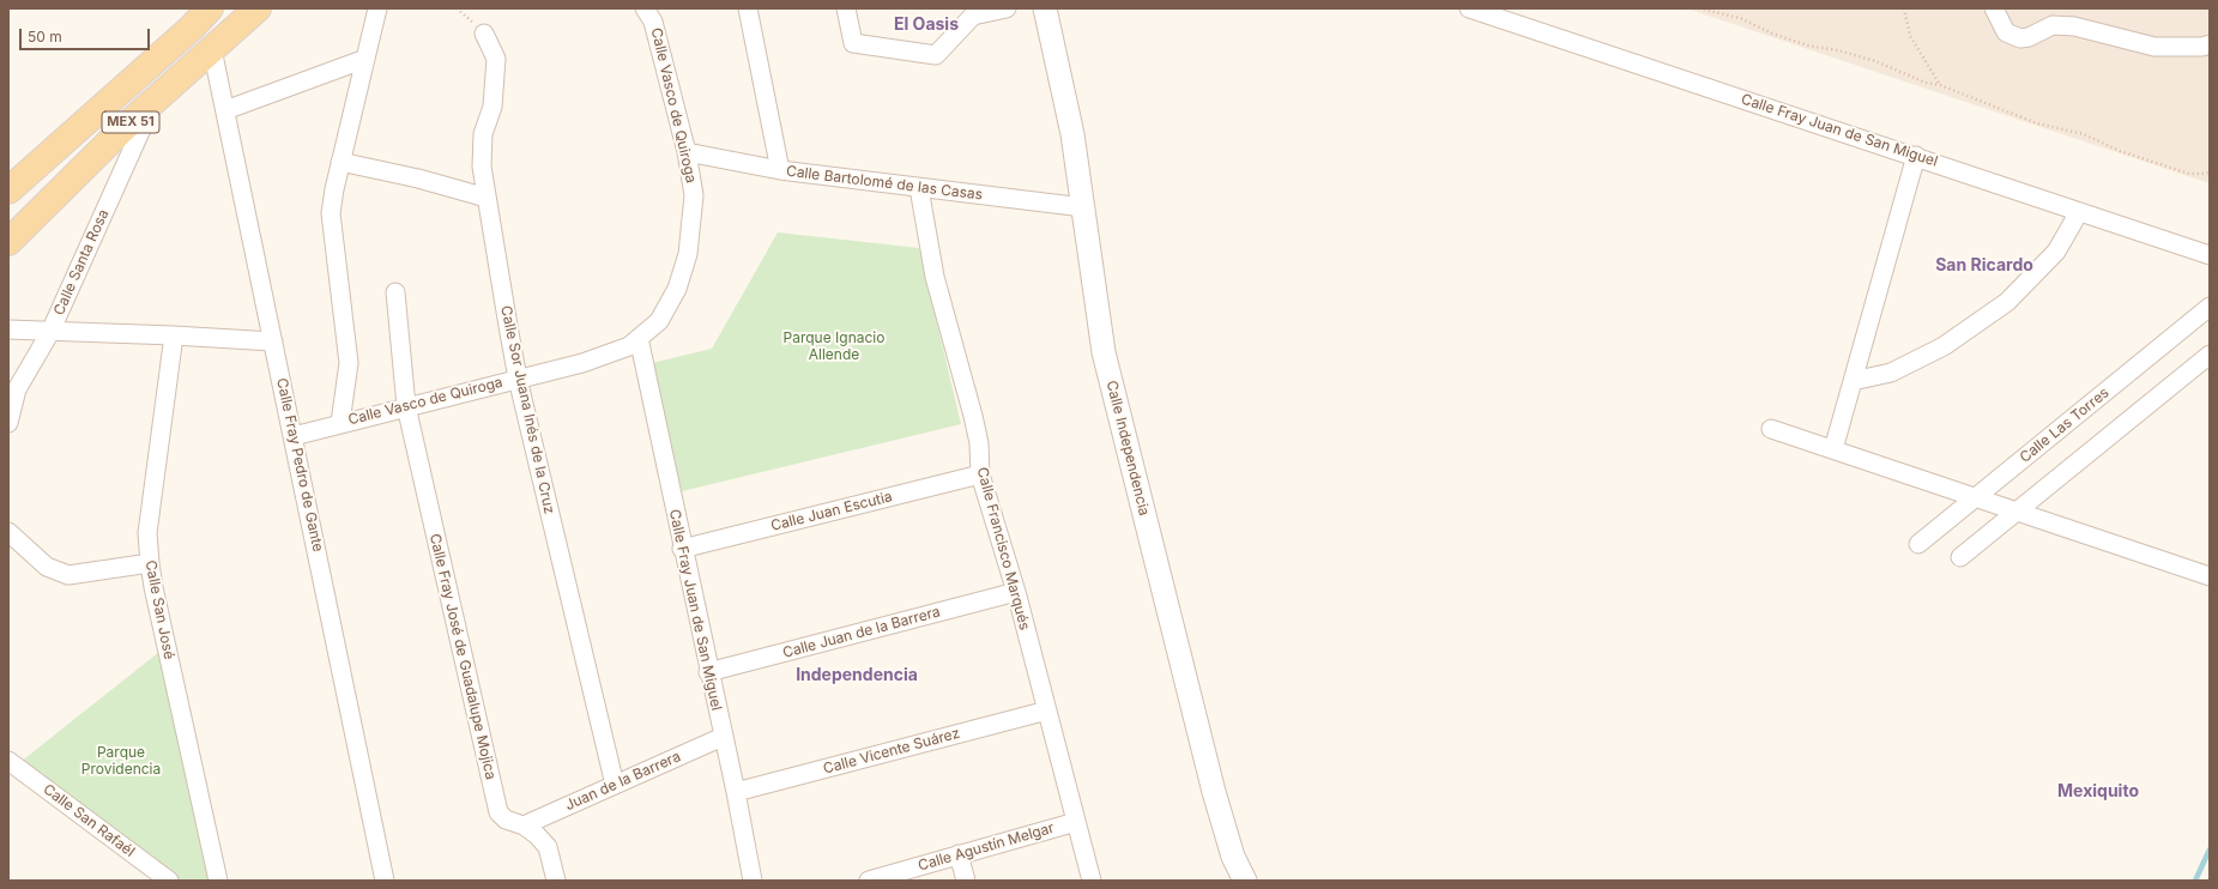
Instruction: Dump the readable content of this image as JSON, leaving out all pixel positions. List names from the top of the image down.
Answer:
{
  "streets": {
    "main road": ["MEX 51"],
    "street": [
      "Calle Vasco de Quiroga",
      "Calle Fray Juan de San Miguel",
      "Calle Bartolomé de las Casas",
      "Calle Santa Rosa",
      "Calle Sor Juana Inés de la Cruz",
      "Calle Las Torres",
      "Calle Independencia",
      "Calle Fray Pedro de Gante",
      "Calle Juan Escutia",
      "Calle Francisco Marqués",
      "Calle San José",
      "Calle Juan de la Barrera",
      "Calle Fray José de Guadalupe Mojica",
      "Calle Vicente Suárez",
      "Juan de la Barrera",
      "Calle San Rafaél",
      "Calle Agustín Melgar"
    ]
  },
  "crossings": [
    ["Calle Vasco de Quiroga", "Calle Fray Juan de San Miguel"],
    ["Calle Vasco de Quiroga", "Calle Bartolomé de las Casas"],
    ["Calle Vasco de Quiroga", "Calle Sor Juana Inés de la Cruz"],
    ["Calle Vasco de Quiroga", "Calle Fray Pedro de Gante"],
    ["Calle Vasco de Quiroga", "Calle Fray José de Guadalupe Mojica"],
    ["MEX 51", "Calle Santa Rosa"],
    ["MEX 51", "Calle Fray Pedro de Gante"],
    ["Calle Fray Juan de San Miguel", "Calle Juan Escutia"],
    ["Calle Fray Juan de San Miguel", "Calle Juan de la Barrera"],
    ["Calle Fray Juan de San Miguel", "Calle Vicente Suárez"],
    ["Calle Fray Juan de San Miguel", "Juan de la Barrera"],
    ["Calle Bartolomé de las Casas", "Calle Independencia"],
    ["Calle Bartolomé de las Casas", "Calle Francisco Marqués"],
    ["Calle Sor Juana Inés de la Cruz", "Juan de la Barrera"],
    ["Calle Juan Escutia", "Calle Francisco Marqués"],
    ["Calle Francisco Marqués", "Calle Juan de la Barrera"],
    ["Calle Francisco Marqués", "Calle Vicente Suárez"],
    ["Calle Francisco Marqués", "Calle Agustín Melgar"],
    ["Calle Fray José de Guadalupe Mojica", "Juan de la Barrera"]
  ],
  "districts": [
    "El Oasis",
    "San Ricardo",
    "Independencia",
    "Mexiquito"
  ],
  "parks": ["Parque Ignacio Allende", "Parque Providencia"],
  "scale_bar": "50 m"
}
